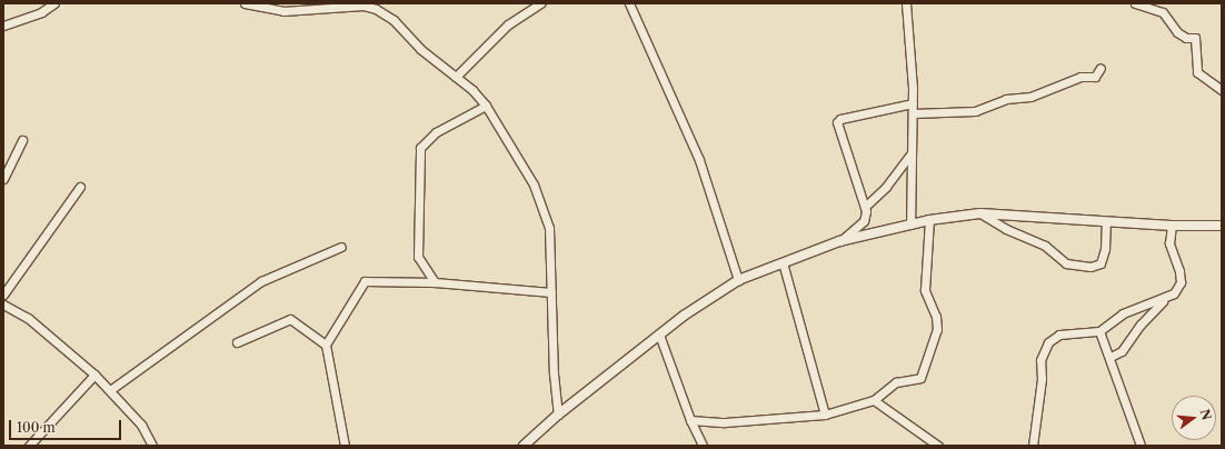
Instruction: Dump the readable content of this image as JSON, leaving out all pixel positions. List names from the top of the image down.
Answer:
{
  "scale_bar": "100 m",
  "north": "right"
}
